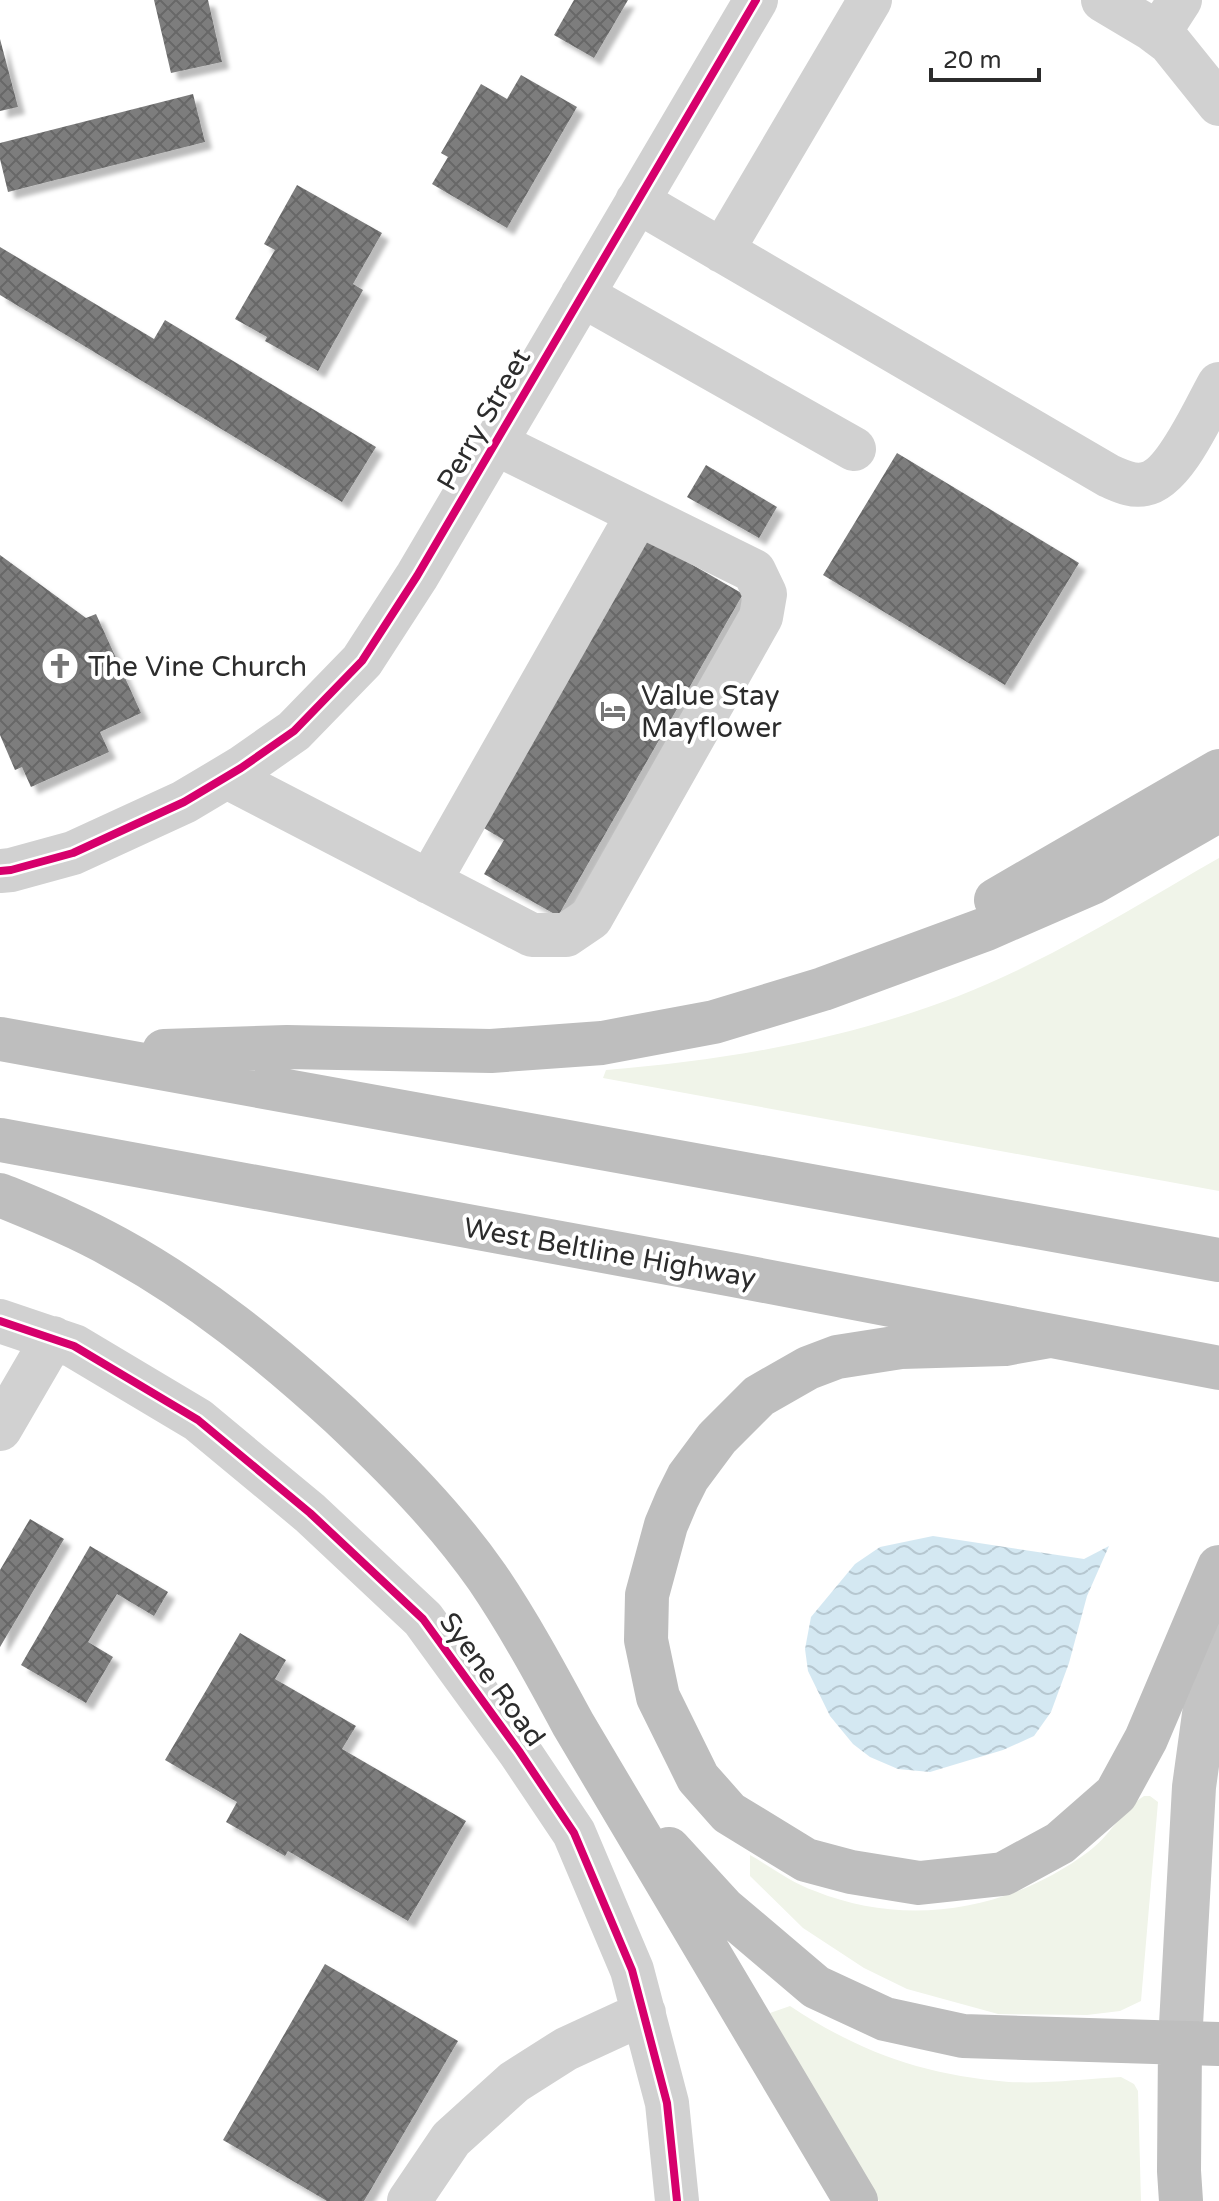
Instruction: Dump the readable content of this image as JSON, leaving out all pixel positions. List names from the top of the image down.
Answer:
{
  "streets": {
    "highway": ["West Beltline Highway"],
    "street": ["Perry Street", "Syene Road"]
  },
  "places": {
    "church": ["The Vine Church"],
    "hotel": ["Value Stay Mayflower"]
  },
  "scale_bar": "20 m"
}
